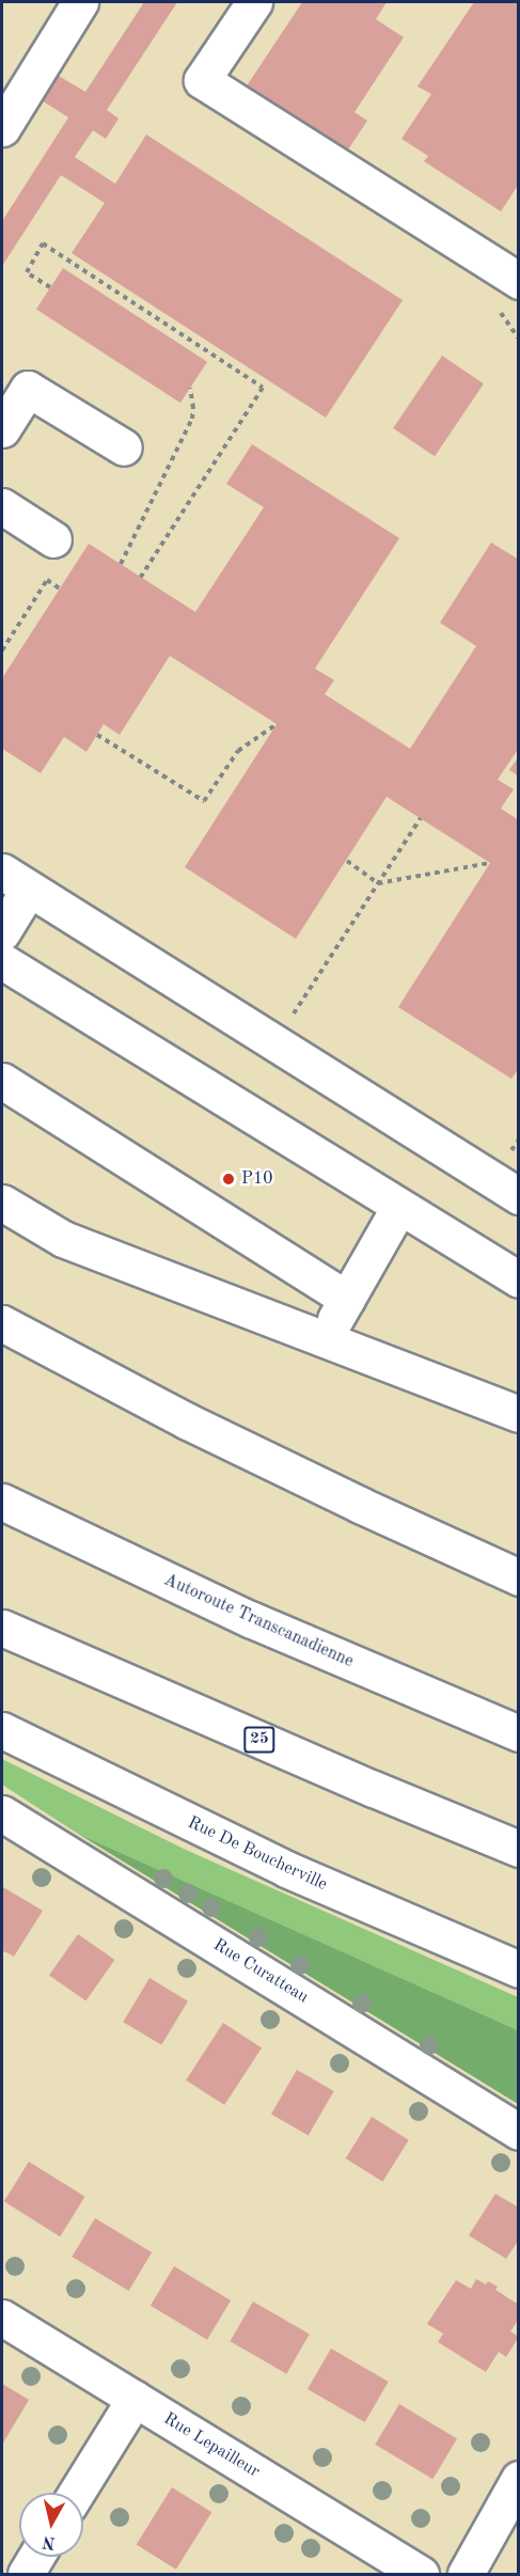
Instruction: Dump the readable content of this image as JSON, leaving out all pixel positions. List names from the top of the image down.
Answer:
{
  "streets": {
    "main road": [
      "Autoroute Transcanadienne",
      "25",
      "Rue De Boucherville",
      "Rue Curatteau",
      "Rue Lepailleur"
    ]
  },
  "places": ["P10"],
  "north": "bottom"
}
